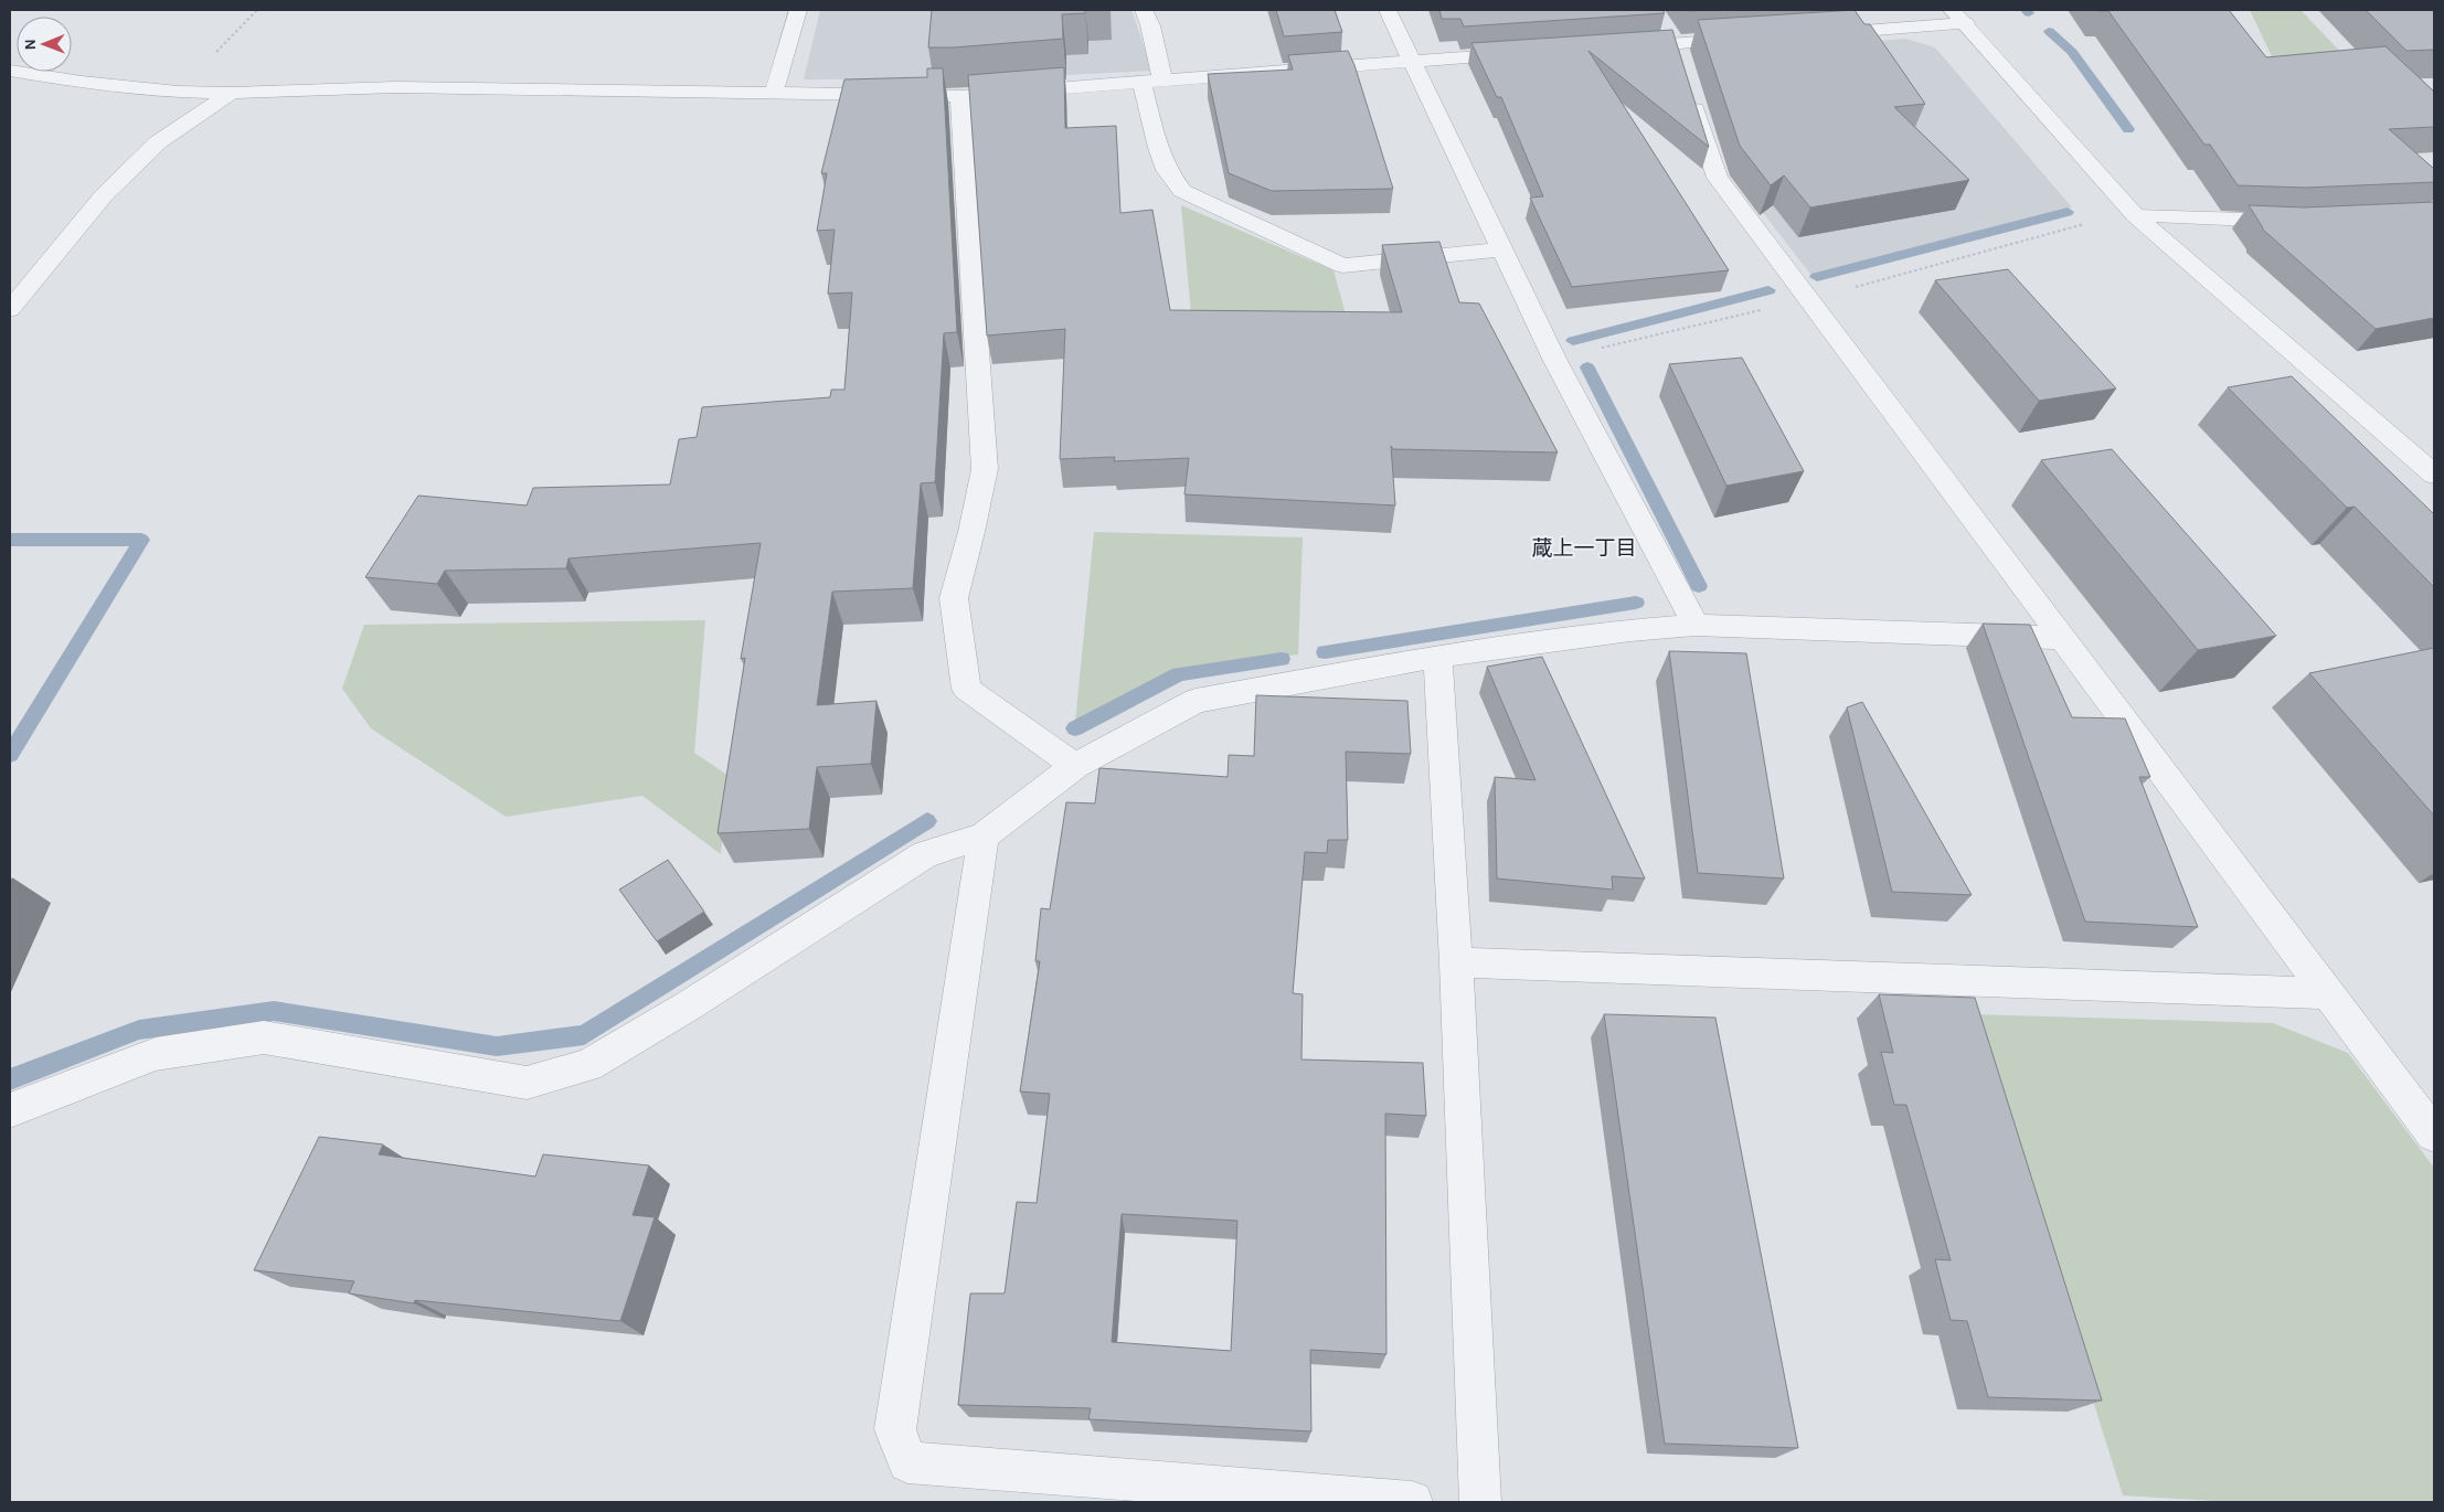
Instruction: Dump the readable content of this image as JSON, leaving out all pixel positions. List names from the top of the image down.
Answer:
{
  "districts": ["蔵上一丁目"],
  "north": "left"
}
